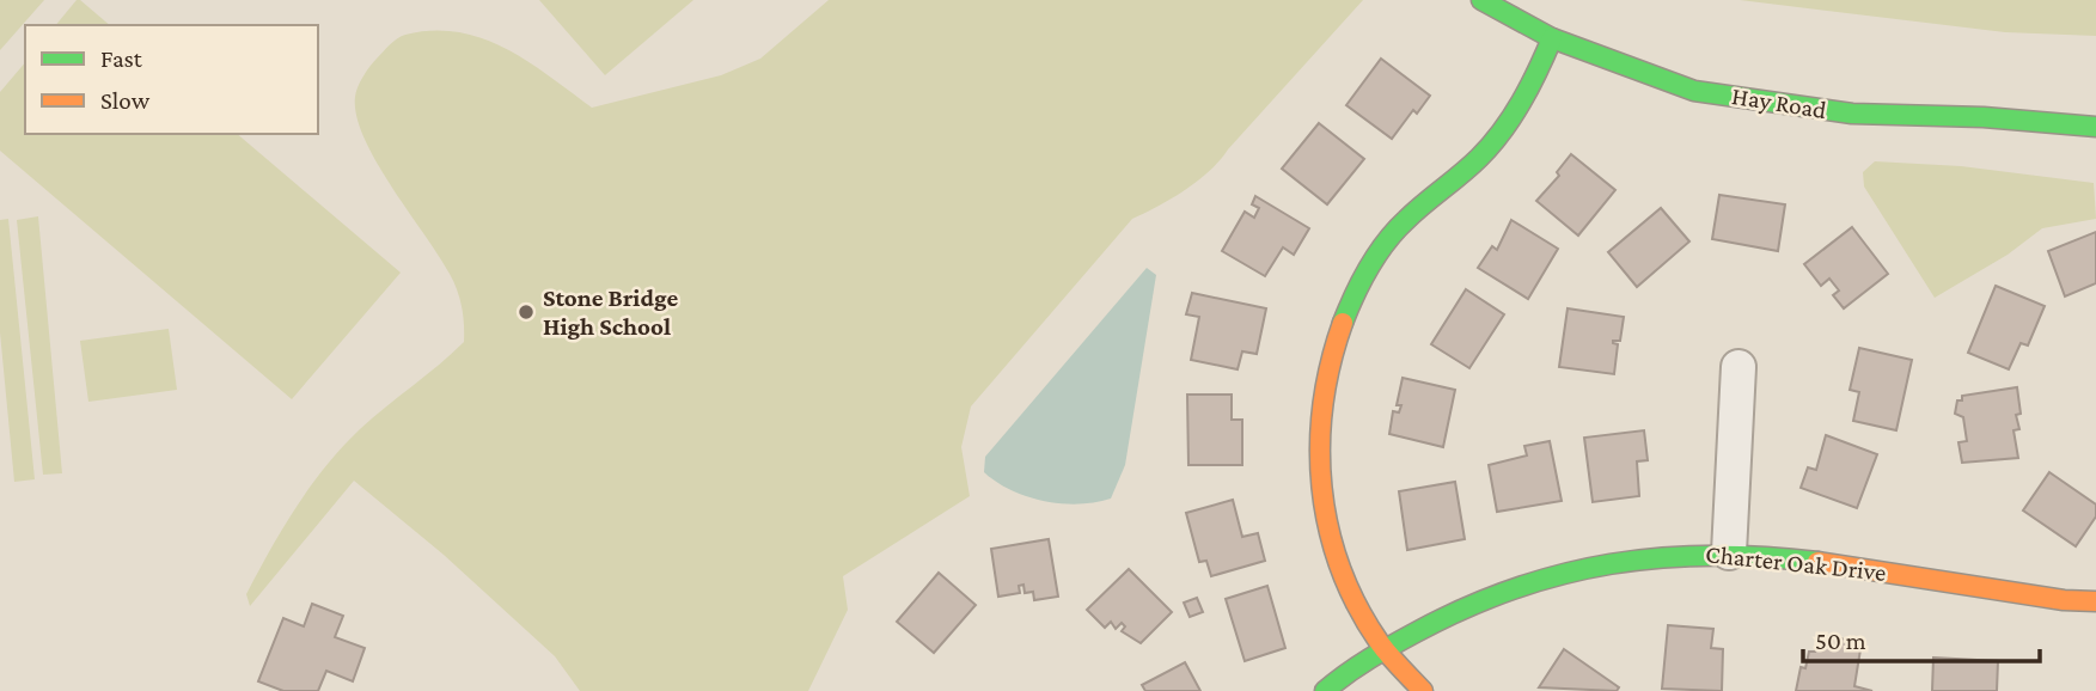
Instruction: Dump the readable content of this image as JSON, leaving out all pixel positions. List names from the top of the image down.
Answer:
{
  "streets": {
    "street": ["Hay Road", "Charter Oak Drive"]
  },
  "places": ["Stone Bridge High School"],
  "legend": ["Fast", "Slow"],
  "scale_bar": "50 m"
}
